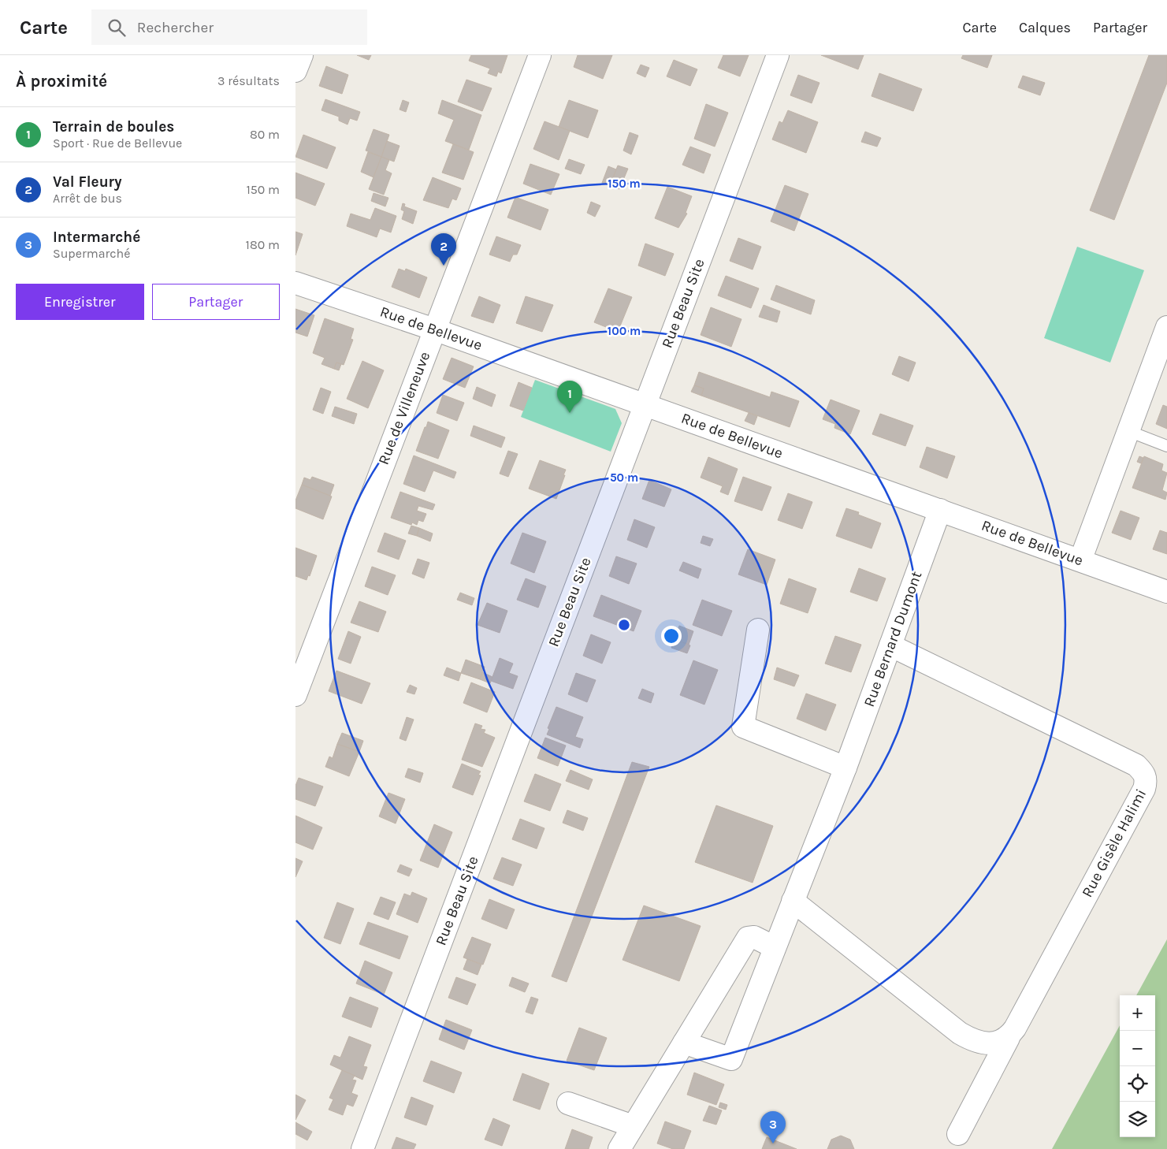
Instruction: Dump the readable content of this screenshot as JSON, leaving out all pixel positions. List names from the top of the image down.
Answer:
{
  "streets": {
    "street": [
      "Rue Beau Site",
      "Rue de Bellevue",
      "Rue de Villeneuve",
      "Rue Bernard Dumont",
      "Rue Gisèle Halimi"
    ]
  },
  "crossings": [
    ["Rue Beau Site", "Rue de Bellevue"],
    ["Rue de Bellevue", "Rue de Villeneuve"],
    ["Rue de Bellevue", "Rue Bernard Dumont"],
    ["Rue Bernard Dumont", "Rue Gisèle Halimi"]
  ],
  "page": {
    "header": "Carte",
    "search": "Rechercher",
    "nav": ["Carte", "Calques", "Partager"],
    "heading": ["À proximité", "3 résultats"],
    "list": [
      {
        "mark": "1",
        "name": "Terrain de boules",
        "note": "Sport · Rue de Bellevue",
        "value": "80 m"
      },
      {
        "mark": "2",
        "name": "Val Fleury",
        "note": "Arrêt de bus",
        "value": "150 m"
      },
      {
        "mark": "3",
        "name": "Intermarché",
        "note": "Supermarché",
        "value": "180 m"
      }
    ],
    "pins": ["2", "1", "3"],
    "buttons": ["Enregistrer", "Partager"],
    "map_buttons": ["+", "−"]
  },
  "rings": ["150 m", "100 m", "50 m"]
}
